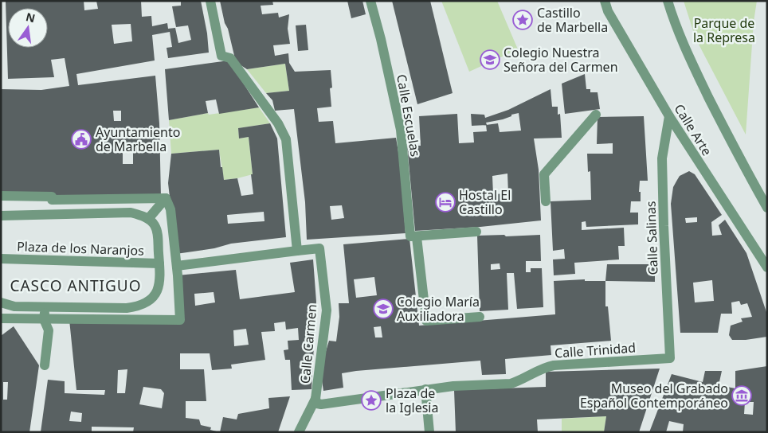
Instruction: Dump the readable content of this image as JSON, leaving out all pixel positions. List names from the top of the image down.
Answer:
{
  "streets": {
    "street": [
      "Calle Escuelas",
      "Calle Arte",
      "Calle Salinas",
      "Plaza de los Naranjos",
      "Calle Carmen",
      "Calle Trinidad"
    ]
  },
  "crossings": [
    ["Calle Arte", "Calle Salinas"],
    ["Calle Salinas", "Calle Trinidad"],
    ["Plaza de los Naranjos", "Calle Carmen"]
  ],
  "districts": ["CASCO ANTIGUO"],
  "parks": ["Parque de la Represa"],
  "places": {
    "place": ["Castillo de Marbella", "Plaza de la Iglesia"],
    "school or university": ["Colegio Nuestra Señora del Carmen", "Colegio María Auxiliadora"],
    "public building": ["Ayuntamiento de Marbella"],
    "hotel": ["Hostal El Castillo"],
    "museum": ["Museo del Grabado Español Contemporáneo"]
  },
  "north": "top"
}
